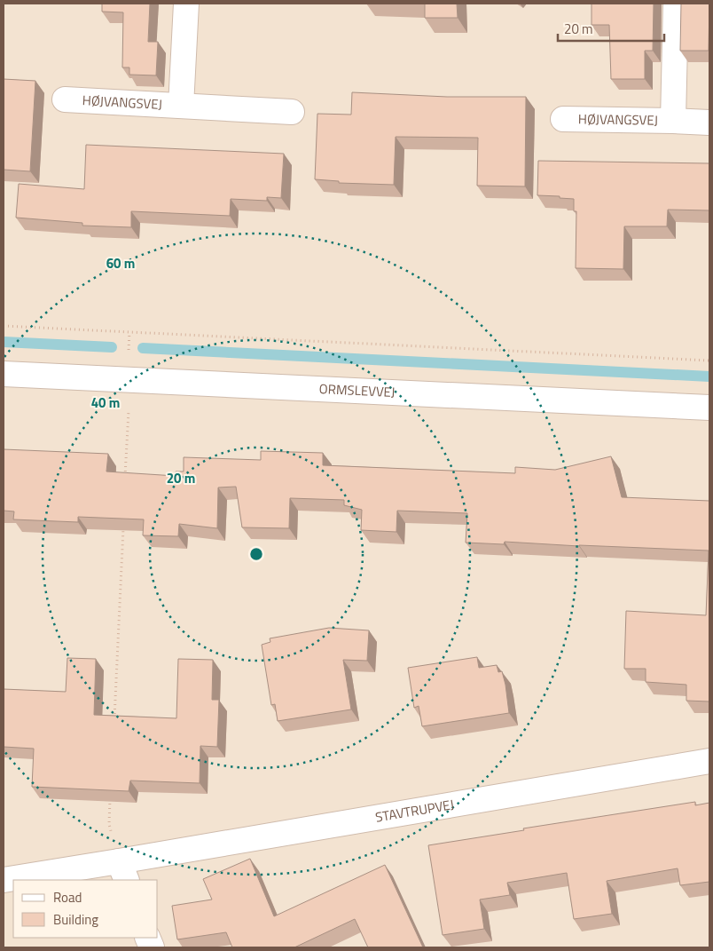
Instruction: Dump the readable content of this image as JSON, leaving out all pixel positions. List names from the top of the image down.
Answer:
{
  "streets": {
    "street": ["HØJVANGSVEJ", "ORMSLEVVEJ", "STAVTRUPVEJ"]
  },
  "legend": ["Road", "Building"],
  "scale_bar": "20 m",
  "rings": ["60 m", "40 m", "20 m"]
}
